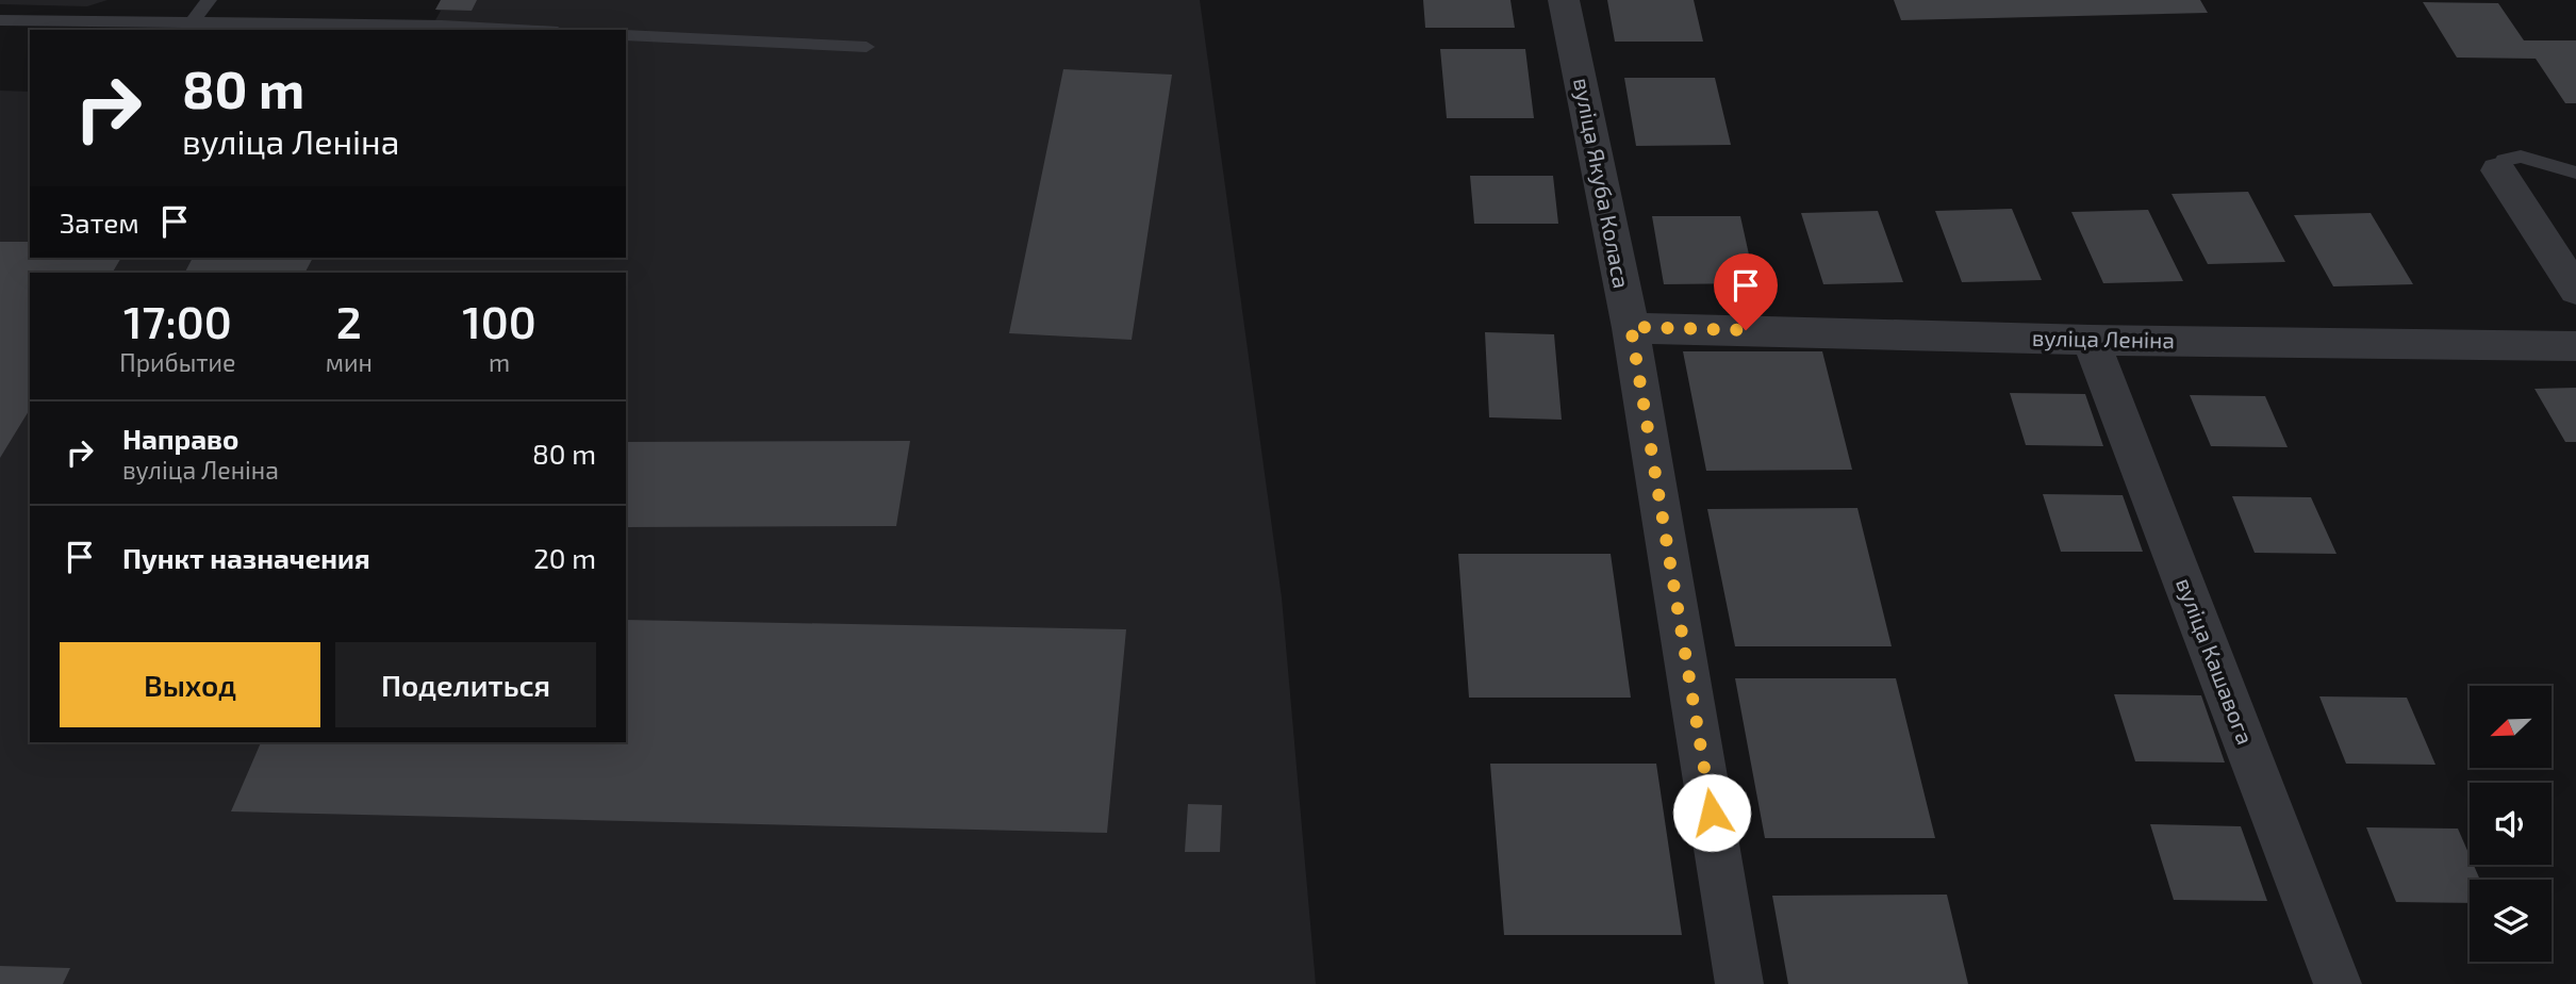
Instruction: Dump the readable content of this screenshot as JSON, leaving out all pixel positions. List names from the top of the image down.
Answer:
{
  "streets": {
    "street": ["вуліца Якуба Коласа", "вуліца Леніна", "вуліца Кашавога"]
  },
  "crossings": [
    ["вуліца Якуба Коласа", "вуліца Леніна"],
    ["вуліца Леніна", "вуліца Кашавога"]
  ],
  "north": "bottom left",
  "page": {
    "turn": ["80 m", "вуліца Леніна"],
    "then": "Затем",
    "eta": [
      "17:00",
      "Прибытие",
      "2",
      "мин",
      "100",
      "m"
    ],
    "list": [
      {
        "name": "Направо",
        "note": "вуліца Леніна",
        "value": "80 m"
      },
      {
        "name": "Пункт назначения",
        "value": "20 m"
      }
    ],
    "buttons": ["Выход", "Поделиться"]
  }
}
